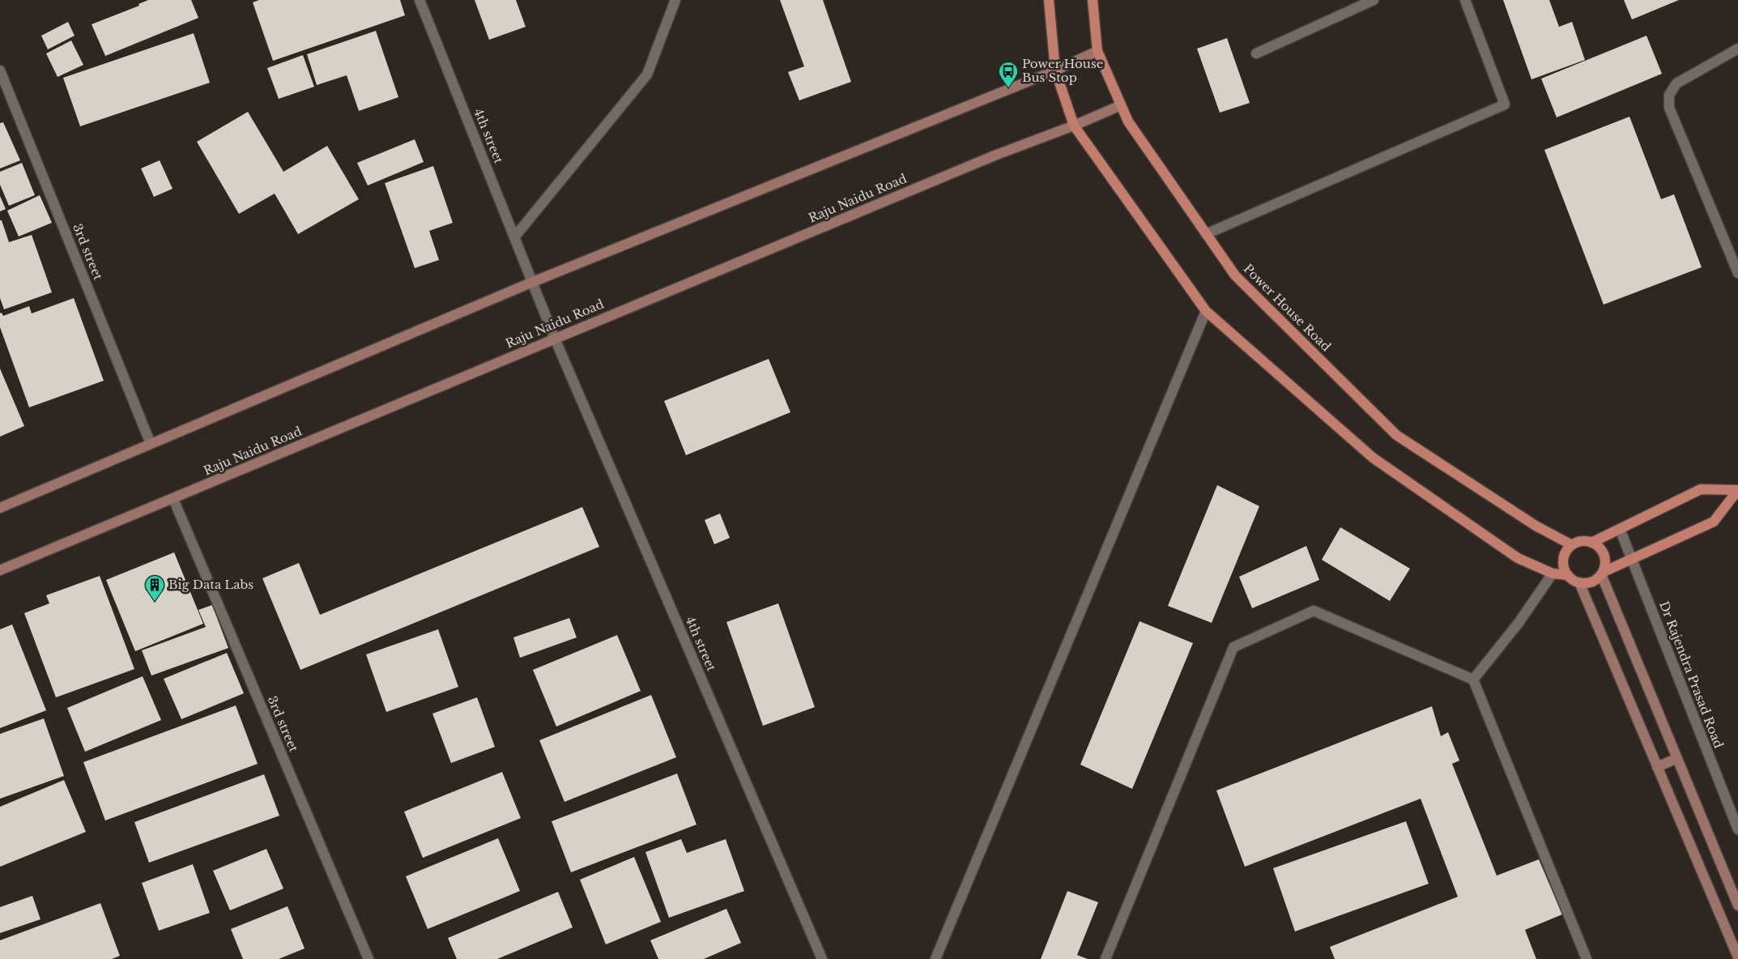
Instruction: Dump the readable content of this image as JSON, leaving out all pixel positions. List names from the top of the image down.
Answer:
{
  "streets": {
    "main road": ["Raju Naidu Road", "Power House Road"],
    "street": ["4th street", "3rd street", "Dr Rajendra Prasad Road"]
  },
  "crossings": [
    ["4th street", "Raju Naidu Road"],
    ["Raju Naidu Road", "3rd street"],
    ["Raju Naidu Road", "Power House Road"]
  ],
  "places": {
    "bus stop": ["Power House Bus Stop"],
    "building": ["Big Data Labs"]
  }
}
